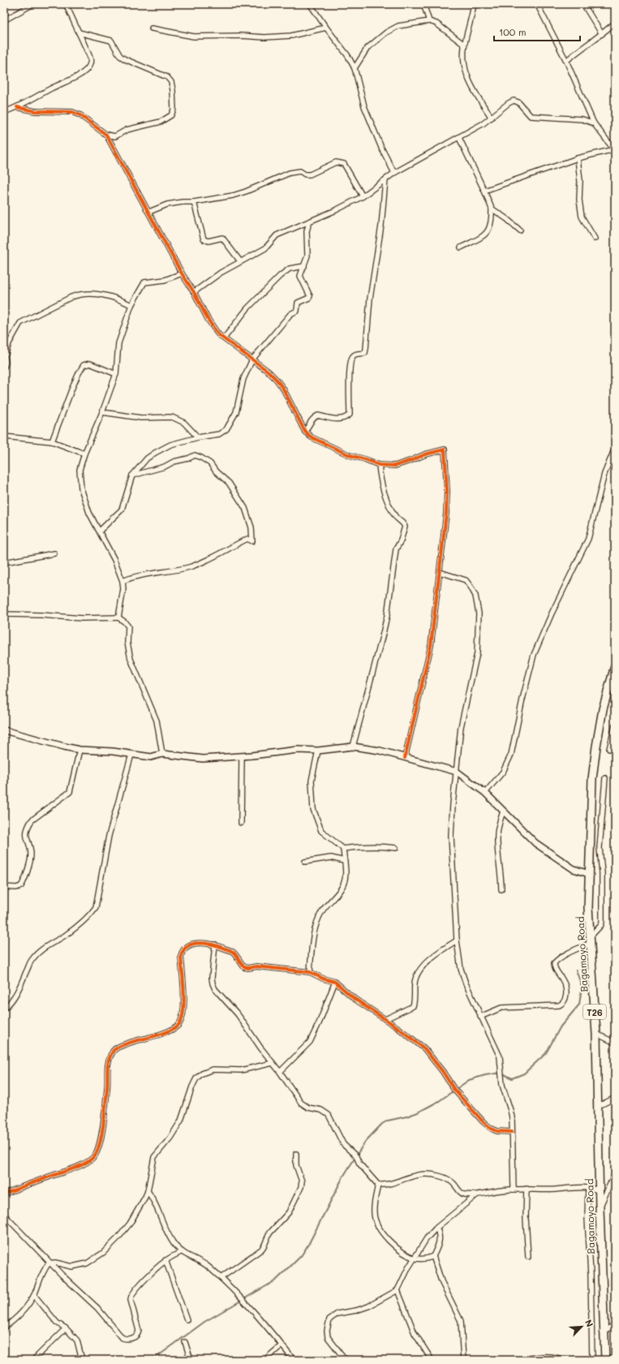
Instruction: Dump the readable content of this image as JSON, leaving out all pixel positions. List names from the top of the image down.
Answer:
{
  "streets": {
    "highway": ["Bagamoyo Road", "T26"]
  },
  "scale_bar": "100 m",
  "north": "top right"
}
